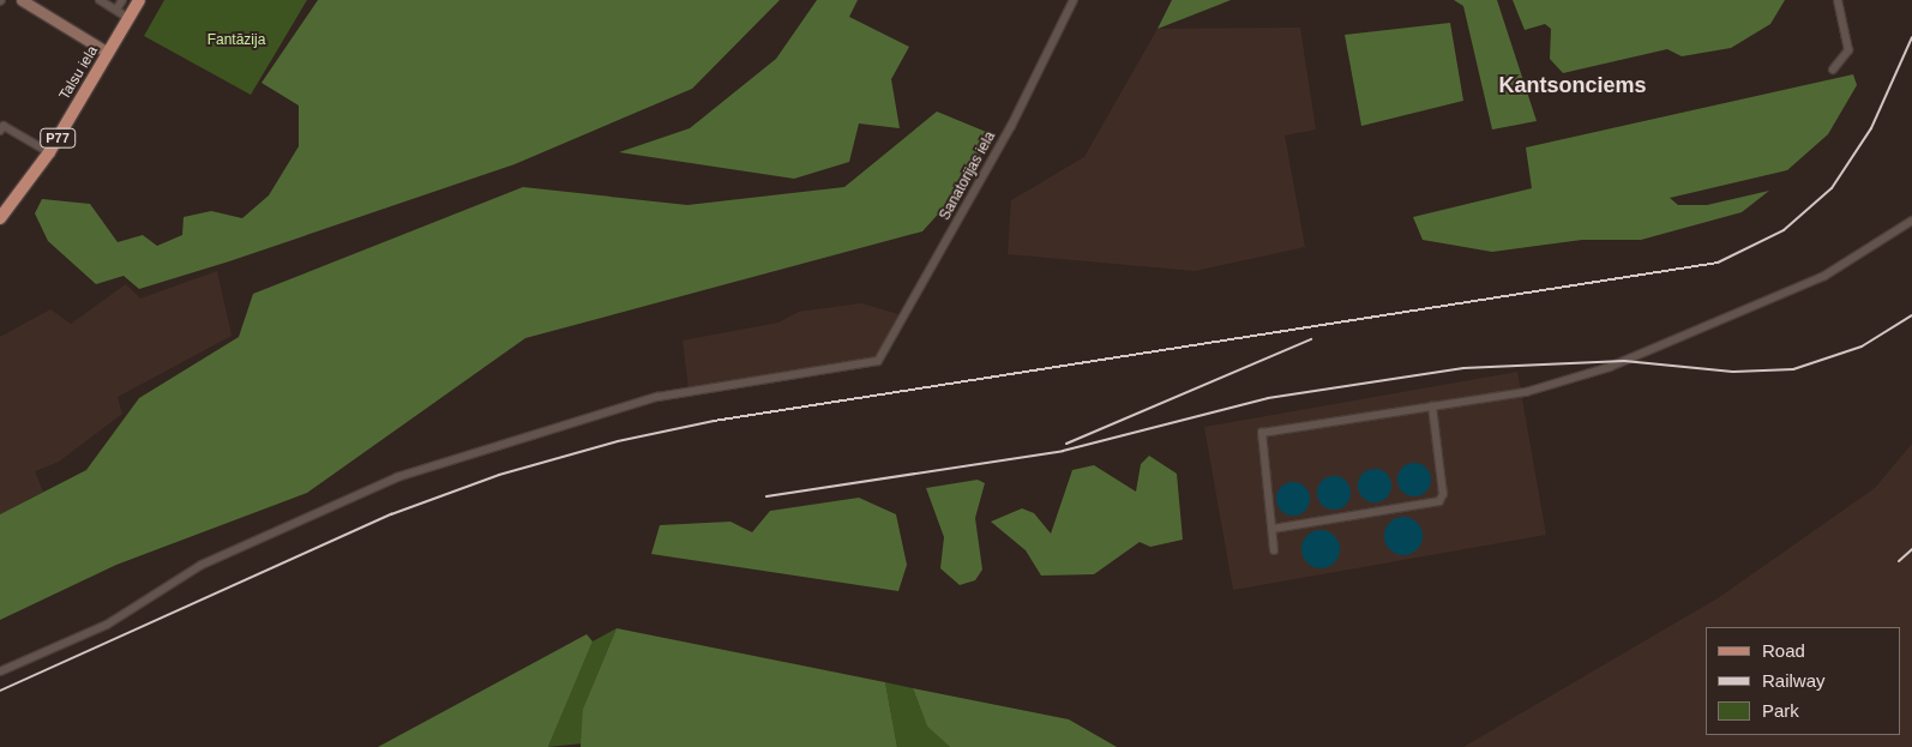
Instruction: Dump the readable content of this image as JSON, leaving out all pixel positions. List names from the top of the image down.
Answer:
{
  "streets": {
    "main road": ["Talsu iela", "P77"],
    "street": ["Sanatorijas iela"]
  },
  "districts": ["Kantsonciems"],
  "parks": ["Fantāzija"],
  "legend": ["Road", "Railway", "Park"]
}
